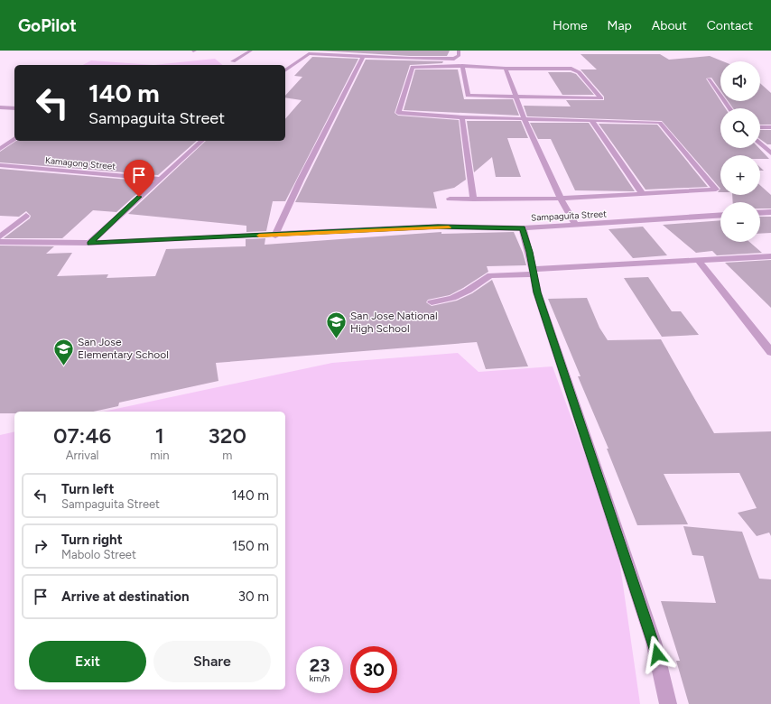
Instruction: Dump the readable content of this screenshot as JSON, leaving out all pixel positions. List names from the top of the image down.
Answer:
{
  "streets": {
    "street": ["Kamagong Street", "Sampaguita Street"]
  },
  "places": {
    "school or university": ["San Jose National High School", "San Jose Elementary School"]
  },
  "page": {
    "header": "GoPilot",
    "nav": [
      "Home",
      "Map",
      "About",
      "Contact"
    ],
    "map_buttons": ["+", "−"],
    "turn": ["140 m", "Sampaguita Street"],
    "eta": [
      "07:46",
      "Arrival",
      "1",
      "min",
      "320",
      "m"
    ],
    "list": [
      {
        "name": "Turn left",
        "note": "Sampaguita Street",
        "value": "140 m"
      },
      {
        "name": "Turn right",
        "note": "Mabolo Street",
        "value": "150 m"
      },
      {
        "name": "Arrive at destination",
        "value": "30 m"
      }
    ],
    "buttons": ["Exit", "Share"],
    "speed": "23 km/h",
    "limit": "30"
  }
}
